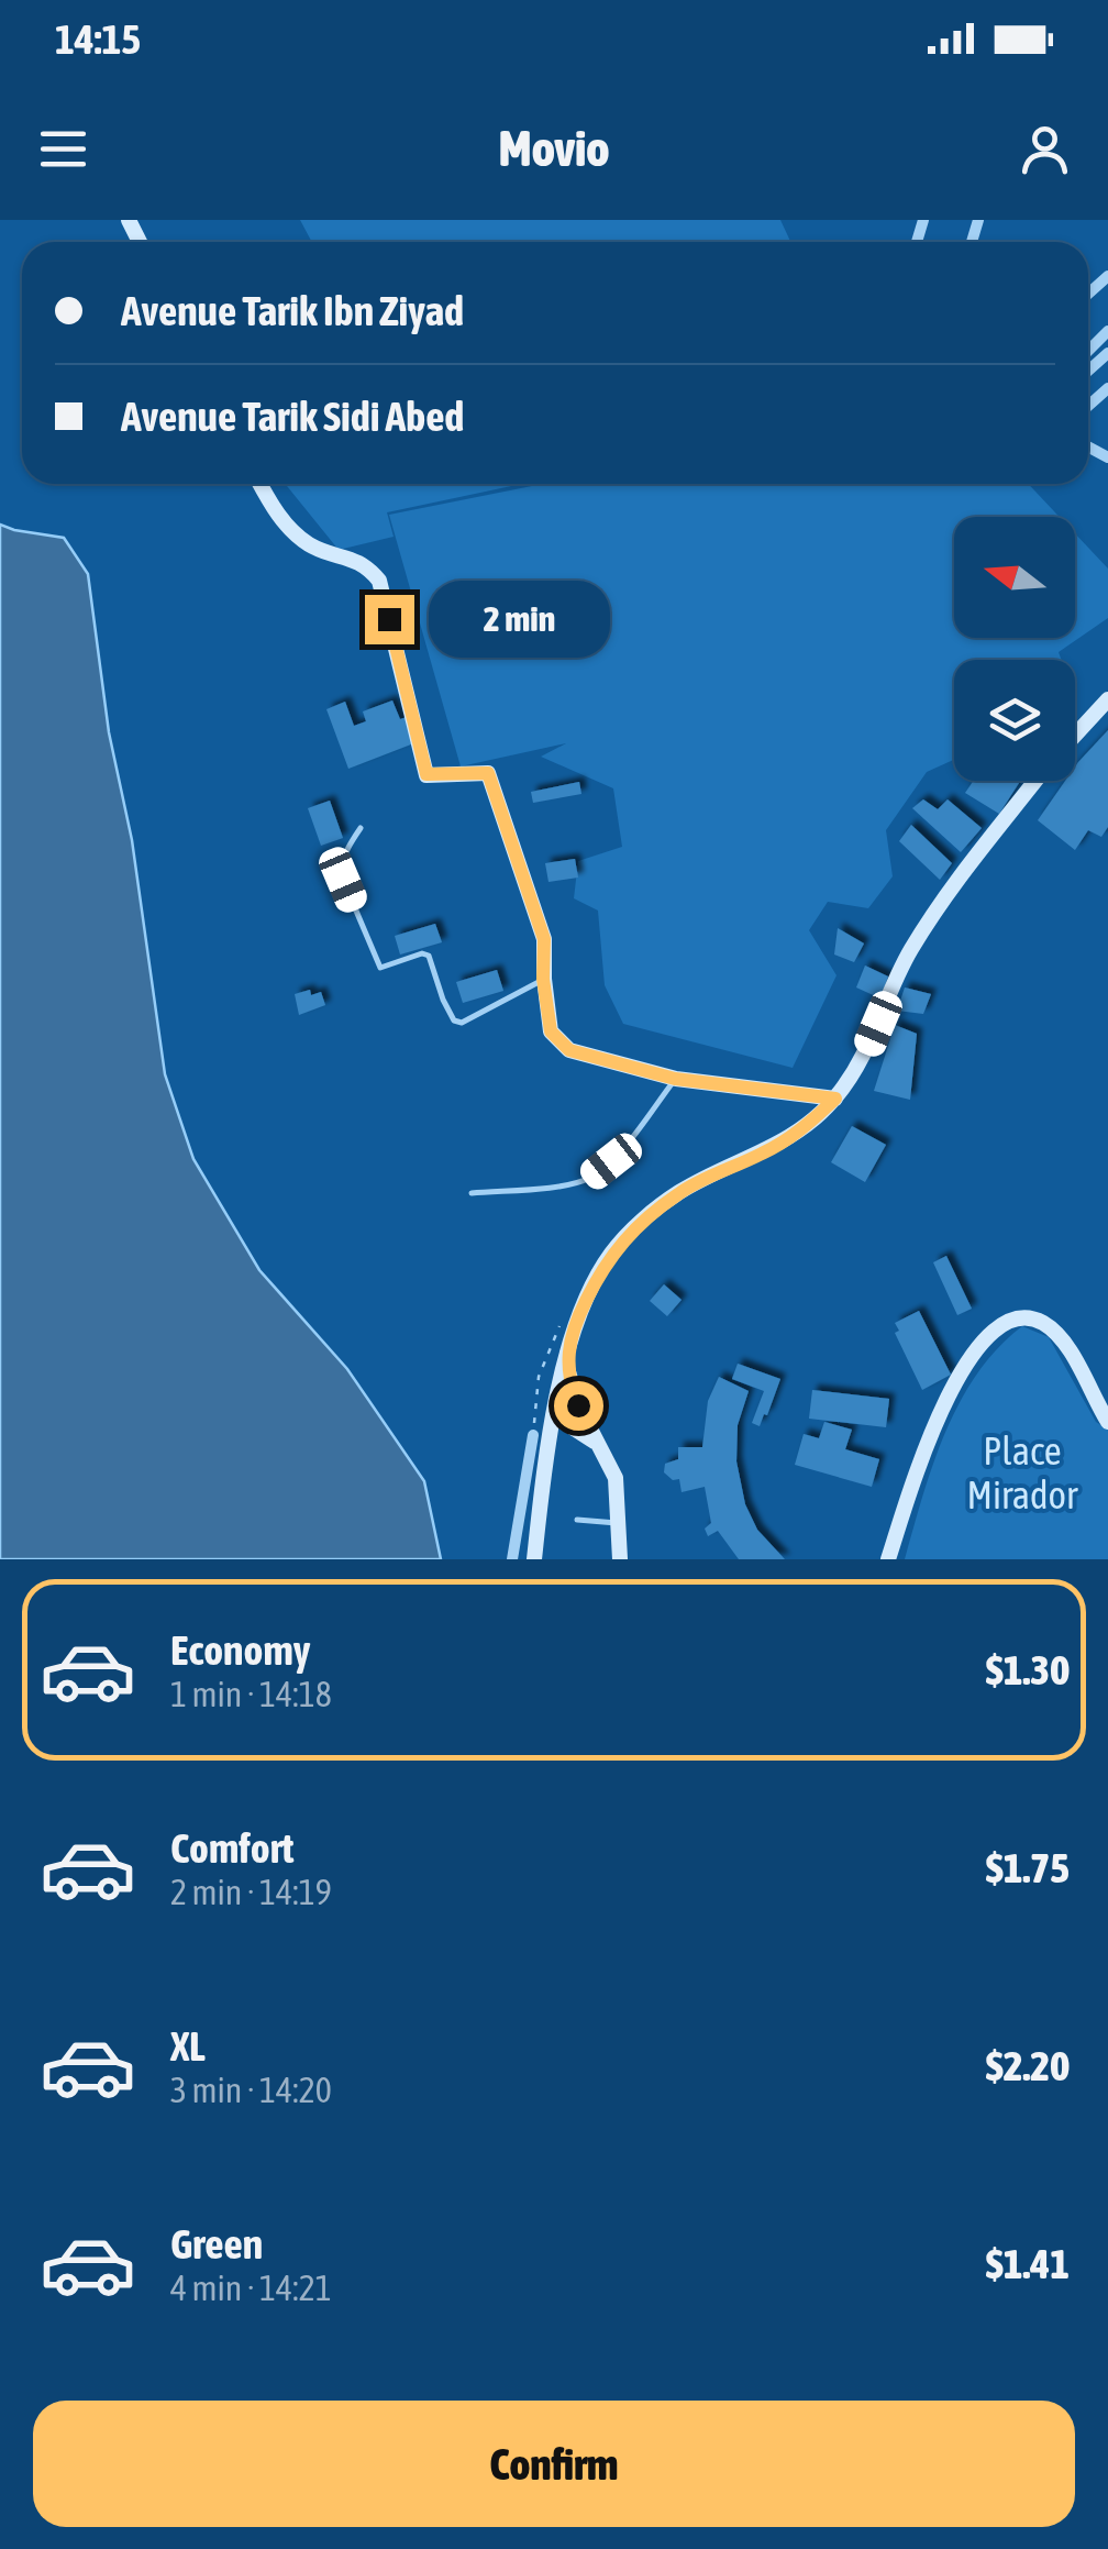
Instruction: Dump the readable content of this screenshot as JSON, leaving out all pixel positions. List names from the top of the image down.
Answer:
{
  "parks": ["Place Mirador"],
  "north": "left",
  "page": {
    "status": "14:15",
    "header": "Movio",
    "banner": ["Avenue Tarik Ibn Ziyad", "Avenue Tarik Sidi Abed"],
    "bubble": "2 min",
    "list": [
      {
        "name": "Economy",
        "note": "1 min · 14:18",
        "value": "$1.30"
      },
      {
        "name": "Comfort",
        "note": "2 min · 14:19",
        "value": "$1.75"
      },
      {
        "name": "XL",
        "note": "3 min · 14:20",
        "value": "$2.20"
      },
      {
        "name": "Green",
        "note": "4 min · 14:21",
        "value": "$1.41"
      }
    ],
    "buttons": "Confirm"
  }
}
